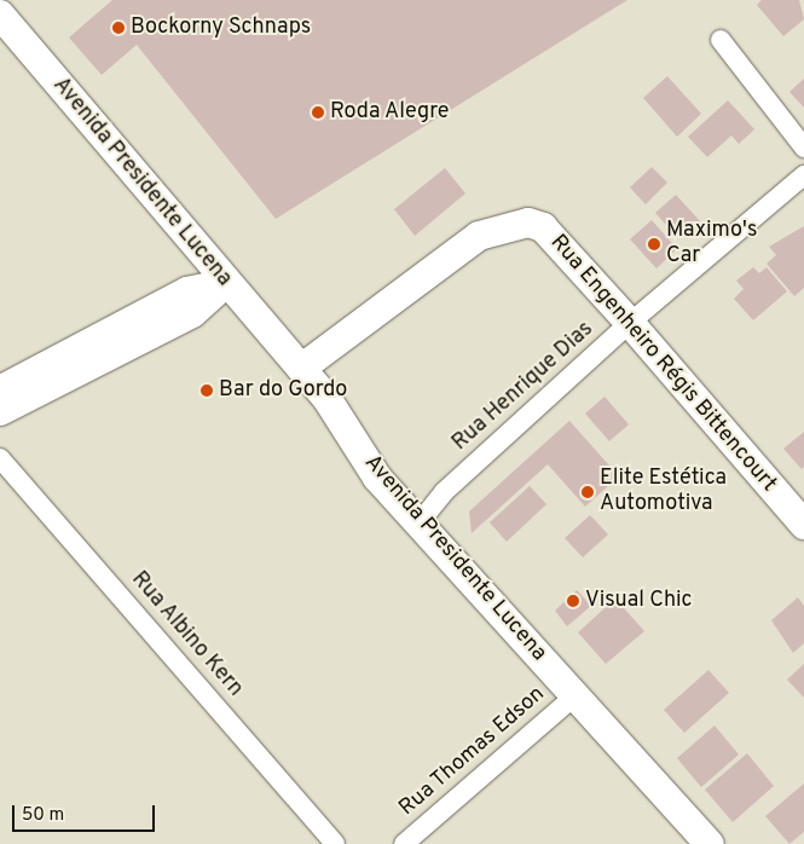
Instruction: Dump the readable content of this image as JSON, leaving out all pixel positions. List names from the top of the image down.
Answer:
{
  "streets": {
    "main road": ["Avenida Presidente Lucena", "Rua Engenheiro Régis Bittencourt"],
    "street": ["Rua Henrique Dias", "Rua Albino Kern", "Rua Thomas Edson"]
  },
  "crossings": [
    ["Avenida Presidente Lucena", "Rua Engenheiro Régis Bittencourt"],
    ["Avenida Presidente Lucena", "Rua Henrique Dias"],
    ["Avenida Presidente Lucena", "Rua Thomas Edson"],
    ["Rua Engenheiro Régis Bittencourt", "Rua Henrique Dias"]
  ],
  "places": [
    "Bockorny Schnaps",
    "Roda Alegre",
    "Maximo's Car",
    "Bar do Gordo",
    "Elite Estética Automotiva",
    "Visual Chic"
  ],
  "scale_bar": "50 m"
}
